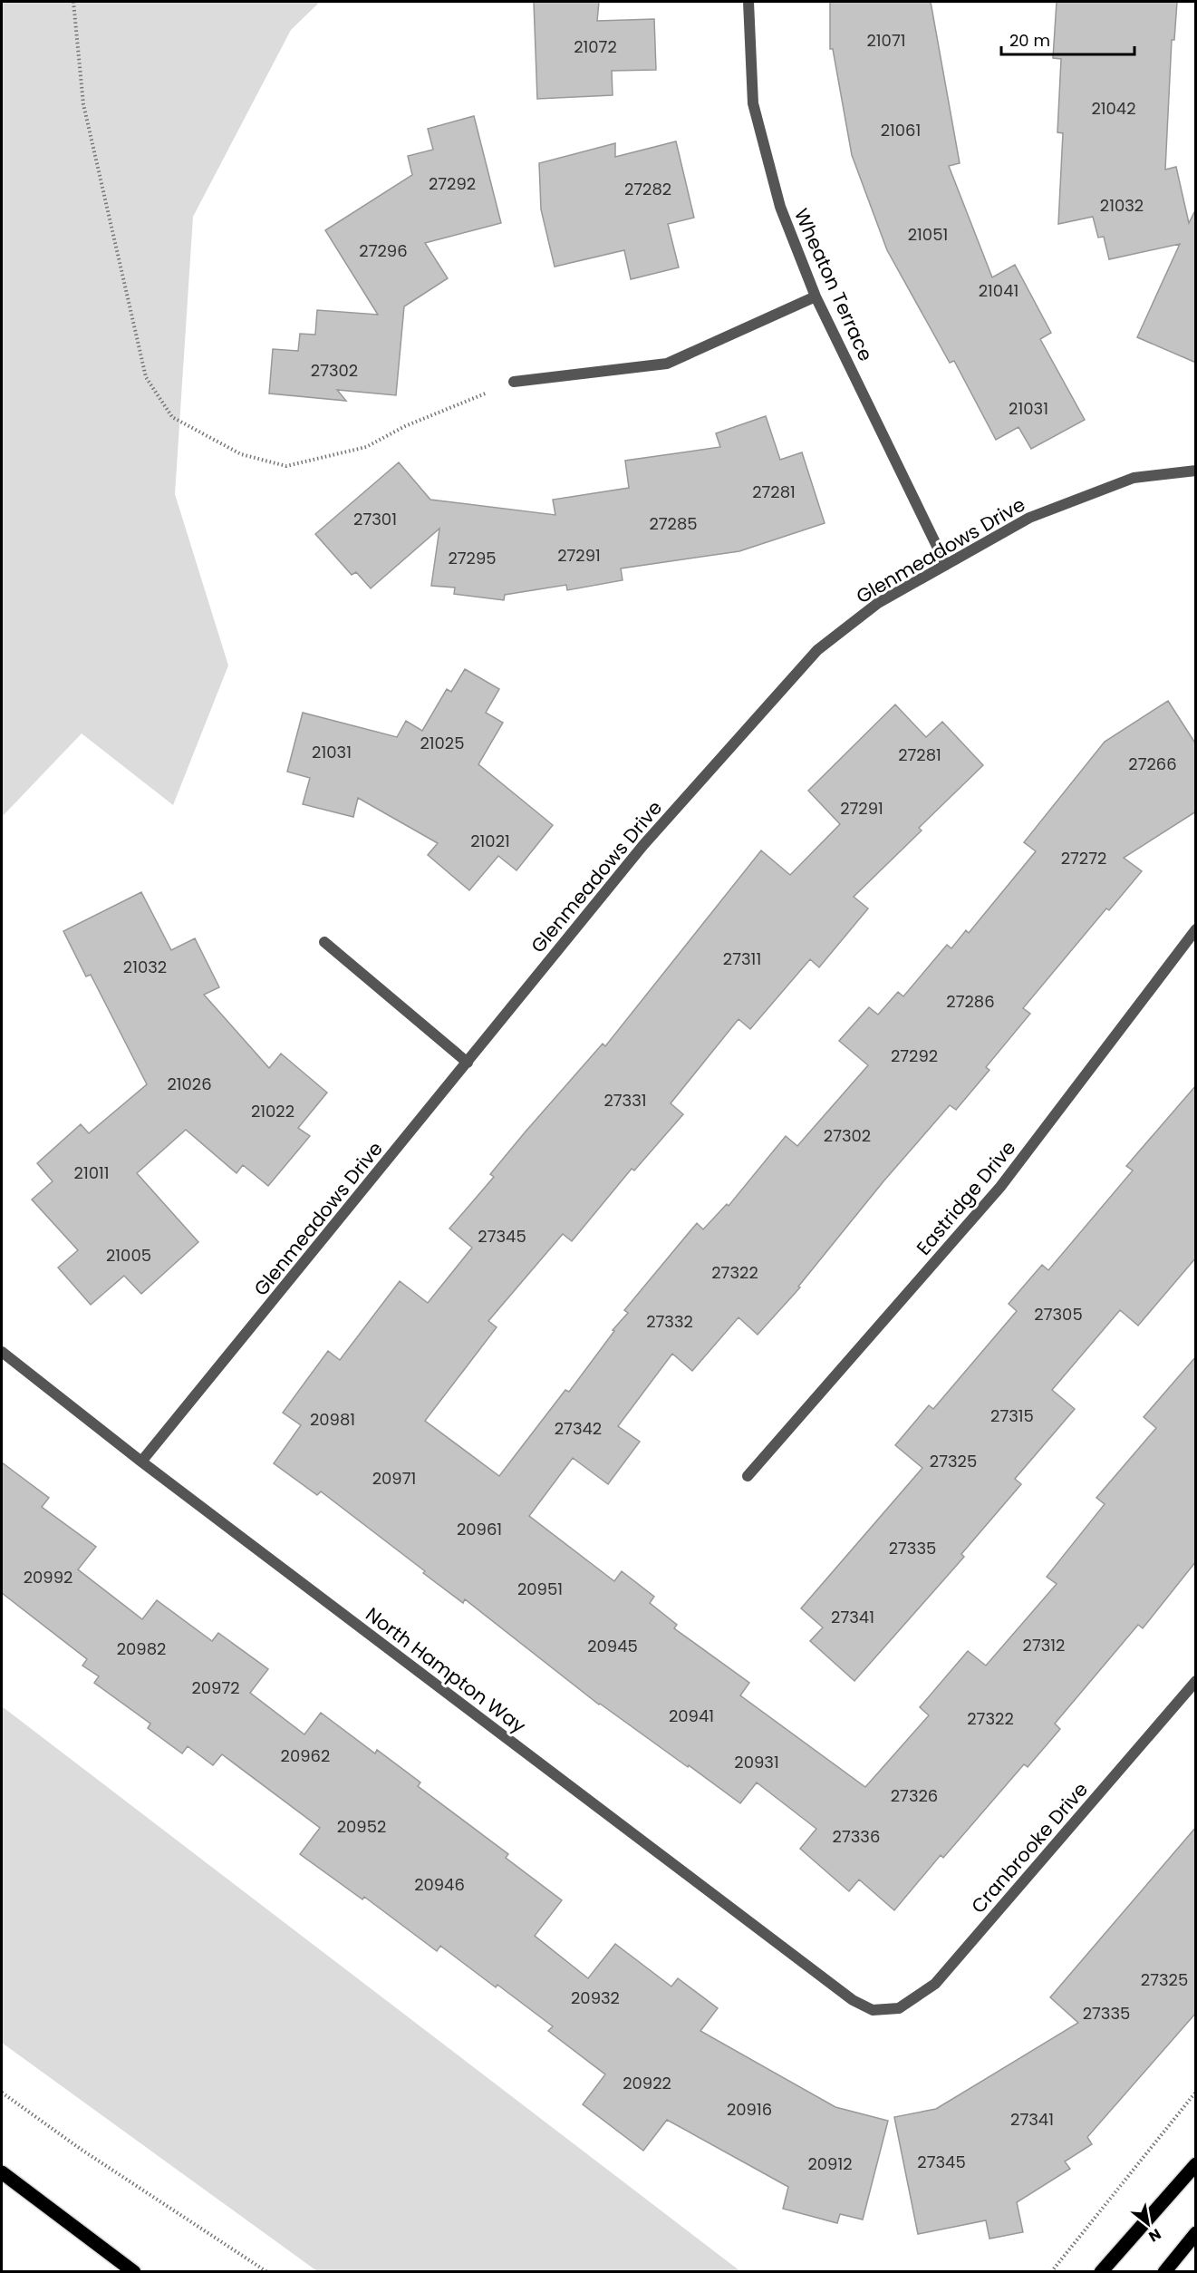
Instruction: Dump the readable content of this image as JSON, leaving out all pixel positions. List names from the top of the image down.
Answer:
{
  "streets": {
    "street": [
      "Wheaton Terrace",
      "Glenmeadows Drive",
      "Eastridge Drive",
      "North Hampton Way",
      "Cranbrooke Drive"
    ]
  },
  "crossings": [
    ["Wheaton Terrace", "Glenmeadows Drive"],
    ["Glenmeadows Drive", "North Hampton Way"],
    ["North Hampton Way", "Cranbrooke Drive"]
  ],
  "house_numbers": [
    "21071",
    "21072",
    "21042",
    "21061",
    "27292",
    "27282",
    "21032",
    "21051",
    "27296",
    "21041",
    "27302",
    "21031",
    "27281",
    "27301",
    "27285",
    "27291",
    "27295",
    "21025",
    "21031",
    "27281",
    "27266",
    "27291",
    "21021",
    "27272",
    "27311",
    "21032",
    "27286",
    "27292",
    "21026",
    "27331",
    "21022",
    "27302",
    "21011",
    "27345",
    "21005",
    "27322",
    "27305",
    "27332",
    "27315",
    "20981",
    "27342",
    "27325",
    "20971",
    "20961",
    "27335",
    "20992",
    "20951",
    "27341",
    "27312",
    "20945",
    "20982",
    "20972",
    "20941",
    "27322",
    "20962",
    "20931",
    "27326",
    "20952",
    "27336",
    "20946",
    "27325",
    "20932",
    "27335",
    "20922",
    "20916",
    "27341",
    "27345",
    "20912"
  ],
  "scale_bar": "20 m",
  "north": "bottom right"
}
